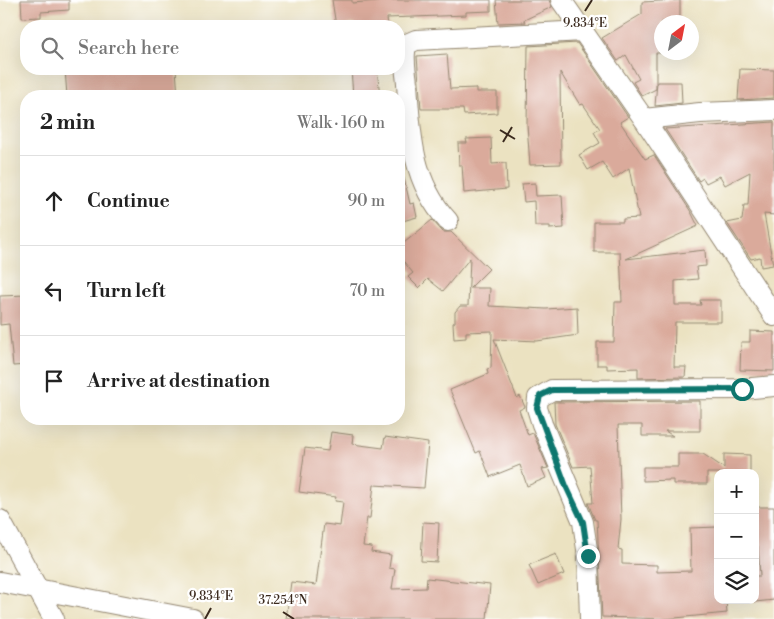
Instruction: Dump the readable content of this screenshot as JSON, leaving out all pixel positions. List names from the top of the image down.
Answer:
{
  "north": "top right",
  "page": {
    "search": "Search here",
    "heading": ["2 min", "Walk · 160 m"],
    "list": [
      ["Continue", "90 m"],
      ["Turn left", "70 m"],
      "Arrive at destination"
    ],
    "map_buttons": ["+", "−"]
  },
  "coordinates": ["9.834°E", "37.254°N"]
}
